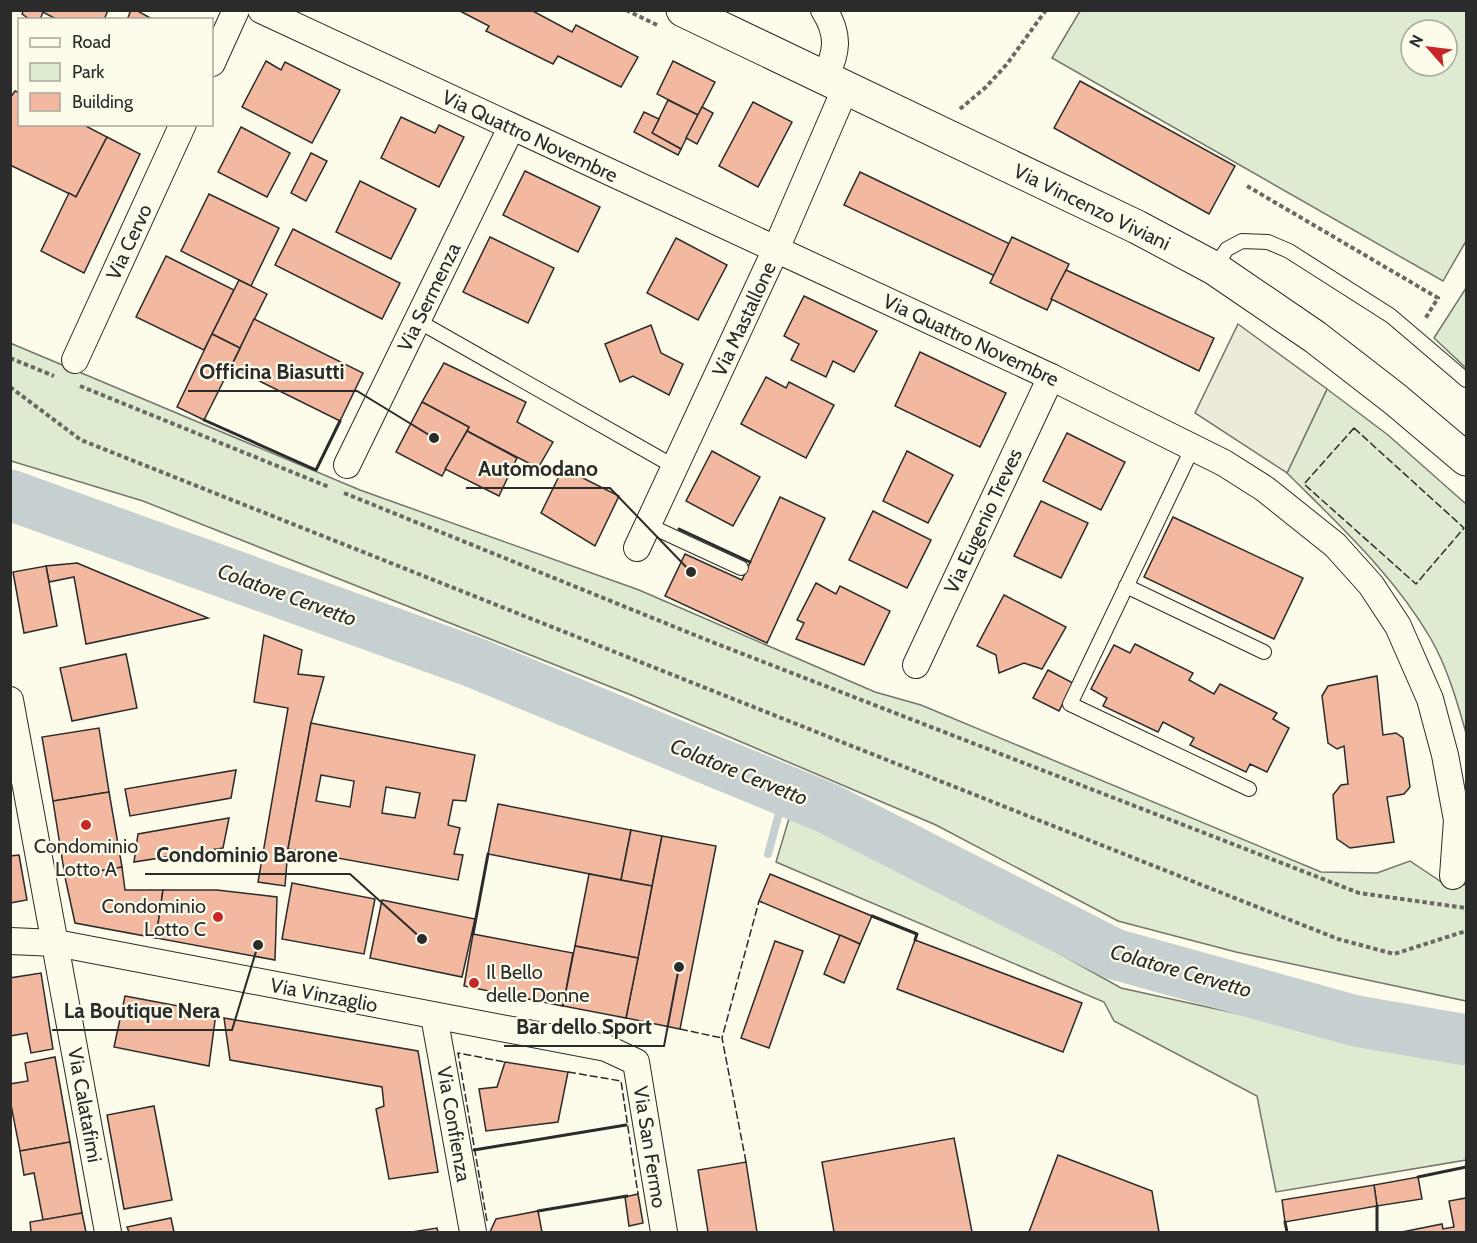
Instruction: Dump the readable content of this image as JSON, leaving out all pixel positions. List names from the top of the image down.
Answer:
{
  "streets": {
    "main road": ["Via Vincenzo Viviani"],
    "street": [
      "Via Quattro Novembre",
      "Via Cervo",
      "Via Sermenza",
      "Via Mastallone",
      "Via Eugenio Treves",
      "Via Vinzaglio",
      "Via Calatafimi",
      "Via Confienza",
      "Via San Fermo"
    ]
  },
  "crossings": [
    ["Via Quattro Novembre", "Via Sermenza"],
    ["Via Quattro Novembre", "Via Mastallone"],
    ["Via Quattro Novembre", "Via Eugenio Treves"],
    ["Via Vincenzo Viviani", "Via Mastallone"],
    ["Via Vinzaglio", "Via Calatafimi"],
    ["Via Vinzaglio", "Via Confienza"],
    ["Via Vinzaglio", "Via San Fermo"]
  ],
  "water": ["Colatore Cervetto"],
  "places": [
    "Officina Biasutti",
    "Automodano",
    "Condominio Lotto A",
    "Condominio Lotto C",
    "Condominio Barone",
    "La Boutique Nera",
    "Bar dello Sport",
    "Il Bello delle Donne"
  ],
  "legend": ["Road", "Park", "Building"],
  "north": "top left"
}
